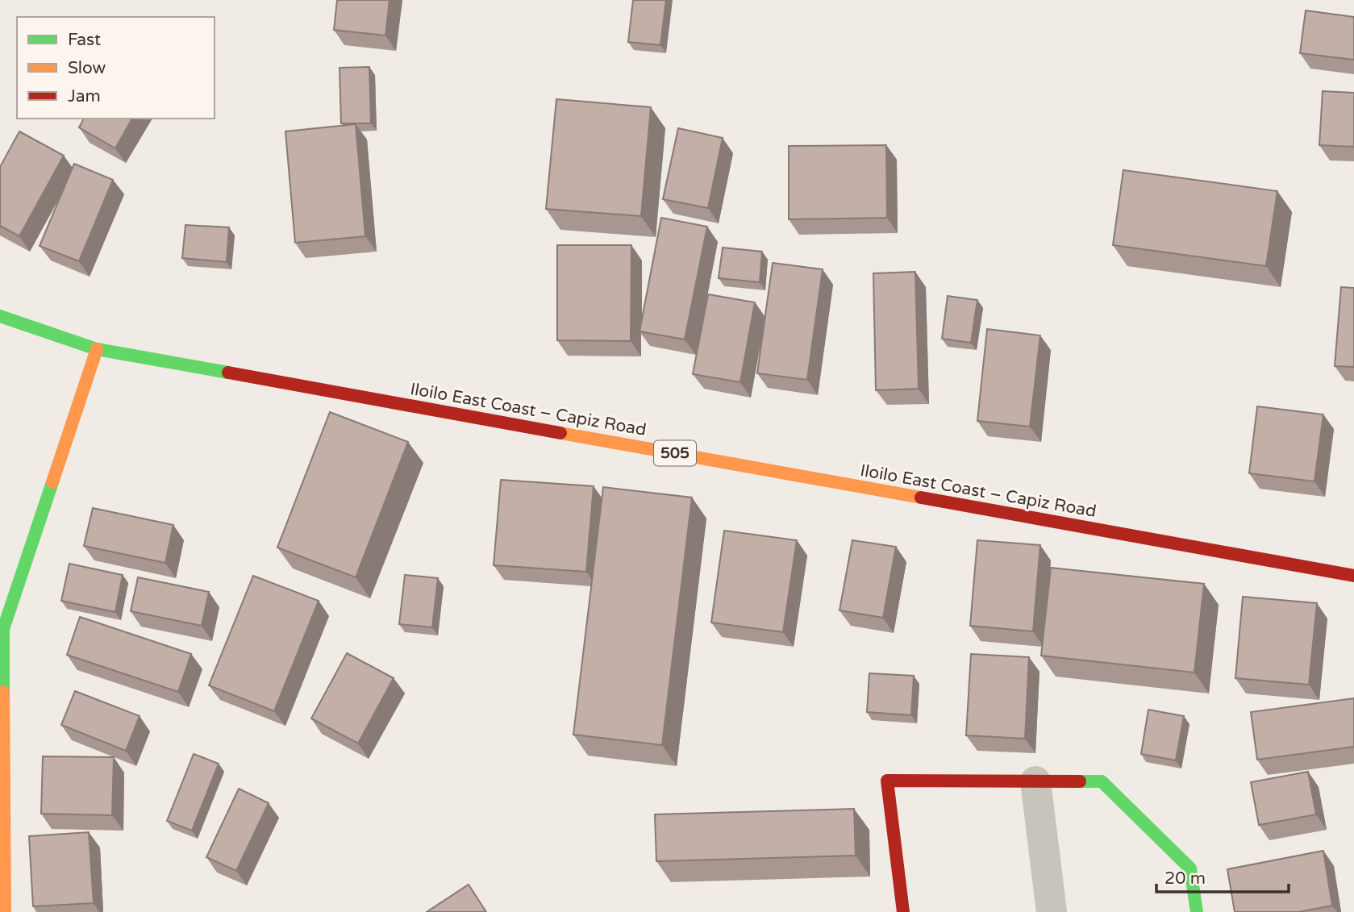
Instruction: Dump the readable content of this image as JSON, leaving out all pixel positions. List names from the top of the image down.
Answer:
{
  "streets": {
    "main road": ["Iloilo East Coast – Capiz Road", "505"]
  },
  "legend": ["Fast", "Slow", "Jam"],
  "scale_bar": "20 m"
}
